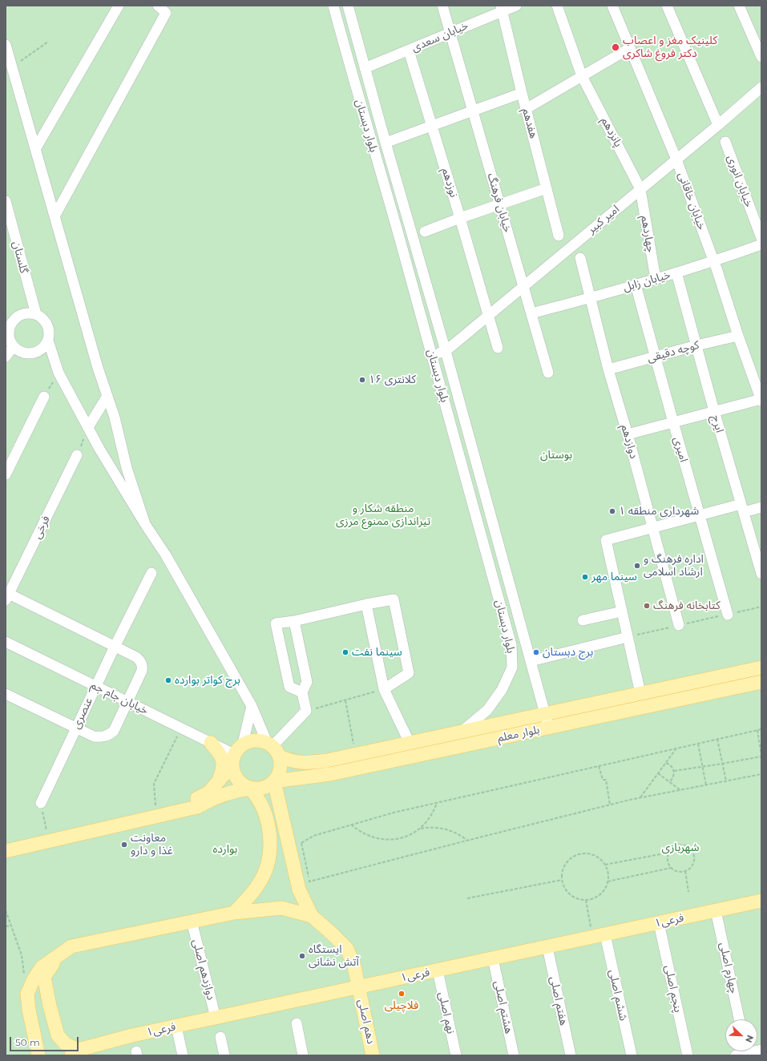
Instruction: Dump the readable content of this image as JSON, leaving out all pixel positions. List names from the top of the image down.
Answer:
{
  "streets": {
    "main road": ["بلوار معلم", "فرعی۱", "دهم اصلی"],
    "street": [
      "خیابان سعدی",
      "هفدهم",
      "بلوار دبستان",
      "پانزدهم",
      "خیابان انوری",
      "نوزدهم",
      "خیابان خاقانی",
      "خیابان فرهنگ",
      "امیر کبیر",
      "چهاردهم",
      "گلستان",
      "خیابان زابل",
      "کوچه دقیقی",
      "ایرج",
      "دوازدهم",
      "امیری",
      "فرخی",
      "خیابان جام جم",
      "عنصری",
      "چهارم اصلی",
      "دوازدهم اصلی",
      "پنجم اصلی",
      "ششم اصلی",
      "هفتم اصلی",
      "هشتم اصلی",
      "نهم اصلی"
    ]
  },
  "crossings": [
    ["خیابان سعدی", "هفدهم"],
    ["خیابان سعدی", "بلوار دبستان"],
    ["خیابان سعدی", "نوزدهم"],
    ["خیابان سعدی", "خیابان فرهنگ"],
    ["بلوار دبستان", "امیر کبیر"],
    ["بلوار دبستان", "بلوار معلم"],
    ["پانزدهم", "امیر کبیر"],
    ["پانزدهم", "چهاردهم"],
    ["نوزدهم", "امیر کبیر"],
    ["خیابان خاقانی", "امیر کبیر"],
    ["خیابان خاقانی", "خیابان زابل"],
    ["خیابان خاقانی", "کوچه دقیقی"],
    ["خیابان فرهنگ", "امیر کبیر"],
    ["خیابان فرهنگ", "خیابان زابل"],
    ["امیر کبیر", "چهاردهم"],
    ["چهاردهم", "خیابان زابل"],
    ["خیابان زابل", "ایرج"],
    ["خیابان زابل", "دوازدهم"],
    ["خیابان زابل", "امیری"],
    ["کوچه دقیقی", "ایرج"],
    ["کوچه دقیقی", "دوازدهم"],
    ["کوچه دقیقی", "امیری"],
    ["خیابان جام جم", "عنصری"],
    ["خیابان جام جم", "بلوار معلم"],
    ["فرعی۱", "چهارم اصلی"],
    ["فرعی۱", "دوازدهم اصلی"],
    ["فرعی۱", "پنجم اصلی"],
    ["فرعی۱", "ششم اصلی"],
    ["فرعی۱", "هفتم اصلی"],
    ["فرعی۱", "هشتم اصلی"],
    ["فرعی۱", "نهم اصلی"],
    ["فرعی۱", "دهم اصلی"]
  ],
  "parks": [
    "بوستان",
    "منطقه شکار و تیراندازی ممنوع مرزی",
    "شهربازی",
    "بوارده"
  ],
  "places": [
    "کلینیک مغز و اعصاب دکتر فروغ شاکری",
    "کلانتری ۱۶",
    "شهرداری منطقه ۱",
    "اداره فرهنگ و ارشاد اسلامی",
    "سینما مهر",
    "کتابخانه فرهنگ",
    "سینما نفت",
    "برج دبستان",
    "برج کواتر بوارده",
    "معاونت غذا و دارو",
    "ایستگاه آتش نشانی",
    "فلاچیلی"
  ],
  "scale_bar": "50 m",
  "north": "bottom right"
}
